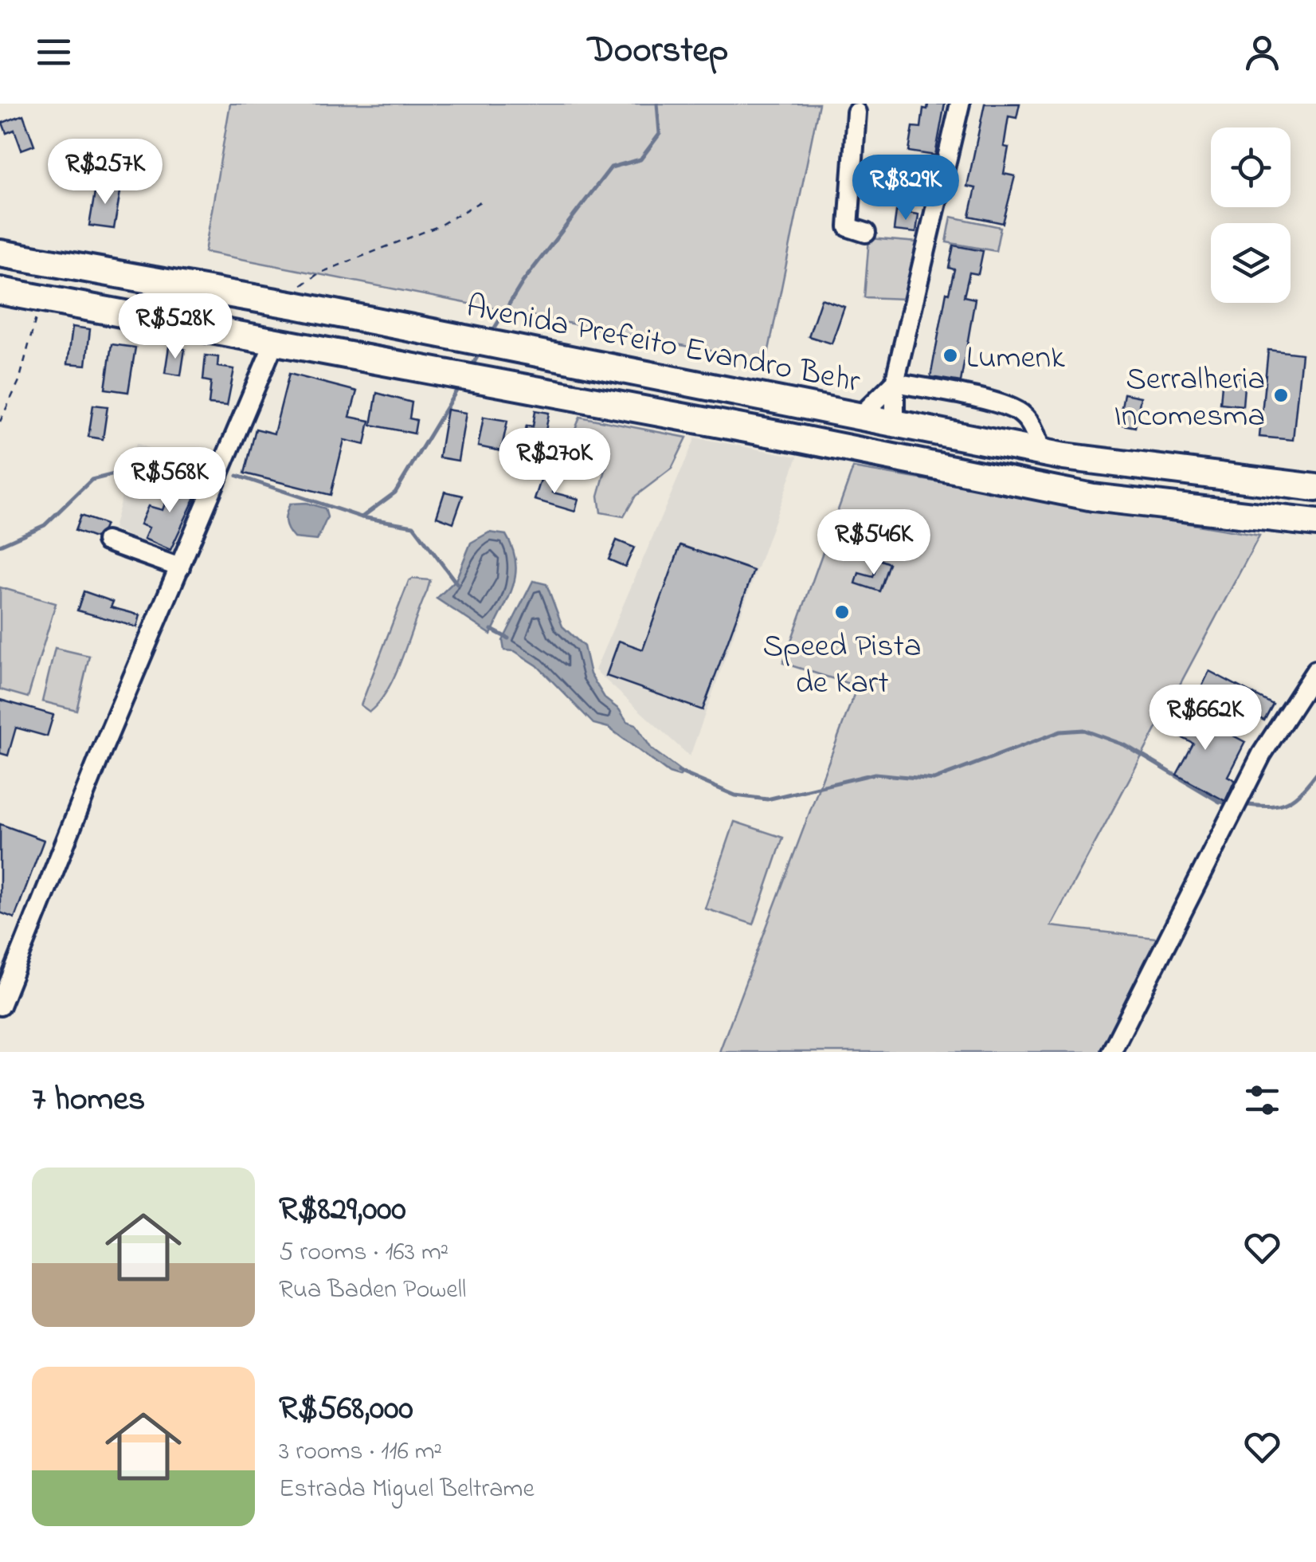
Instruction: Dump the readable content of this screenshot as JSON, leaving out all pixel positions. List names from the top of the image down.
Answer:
{
  "streets": {
    "highway": ["Avenida Prefeito Evandro Behr"]
  },
  "places": ["Lumenk", "Serralheria Incomesma", "Speed Pista de Kart"],
  "page": {
    "header": "Doorstep",
    "price": [
      "R$257K",
      "R$829K",
      "R$528K",
      "R$270K",
      "R$568K",
      "R$546K",
      "R$662K"
    ],
    "heading": "7 homes",
    "list": [
      {
        "name": "R$829,000",
        "note": "5 rooms · 163 m² · Rua Baden Powell"
      },
      {
        "name": "R$568,000",
        "note": "3 rooms · 116 m² · Estrada Miguel Beltrame"
      }
    ]
  }
}
